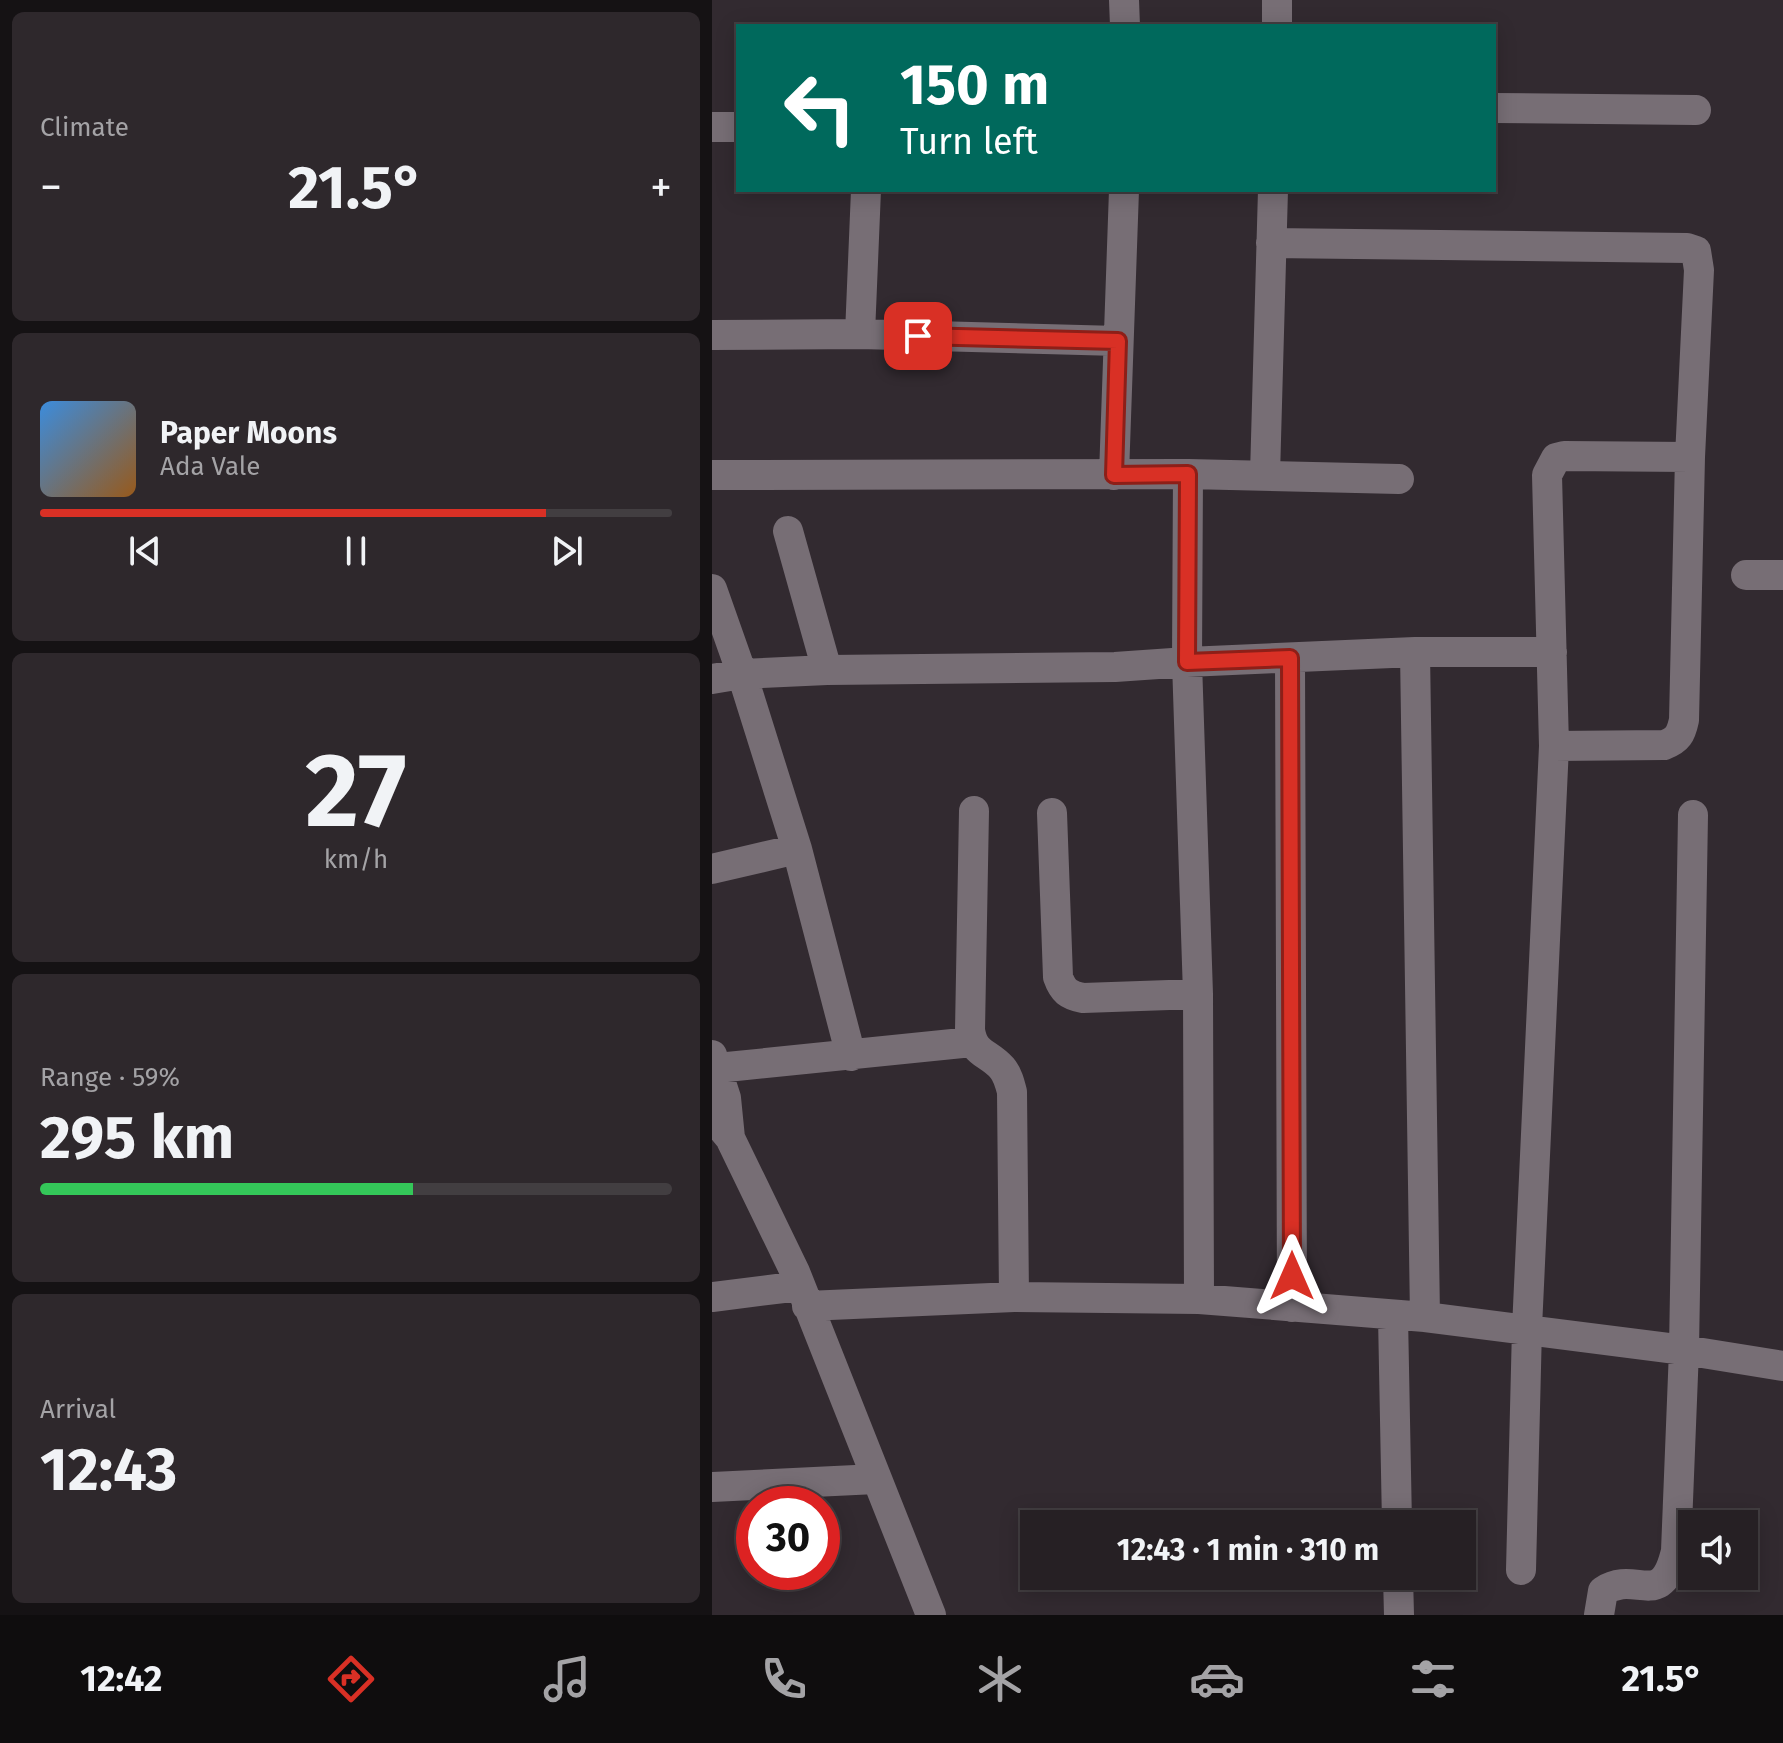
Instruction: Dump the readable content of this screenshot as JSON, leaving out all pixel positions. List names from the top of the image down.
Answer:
{
  "page": {
    "tile": [
      "Climate",
      ["27", "km/h"],
      ["Range · 59%", "295 km"],
      ["Arrival", "12:43"]
    ],
    "turn": ["150 m", "Turn left"],
    "heat": ["−", "21.5°", "+"],
    "song": ["Paper Moons", "Ada Vale"],
    "limit": "30",
    "trip": "12:43 · 1 min · 310 m",
    "tabs": ["12:42", "21.5°"]
  }
}
